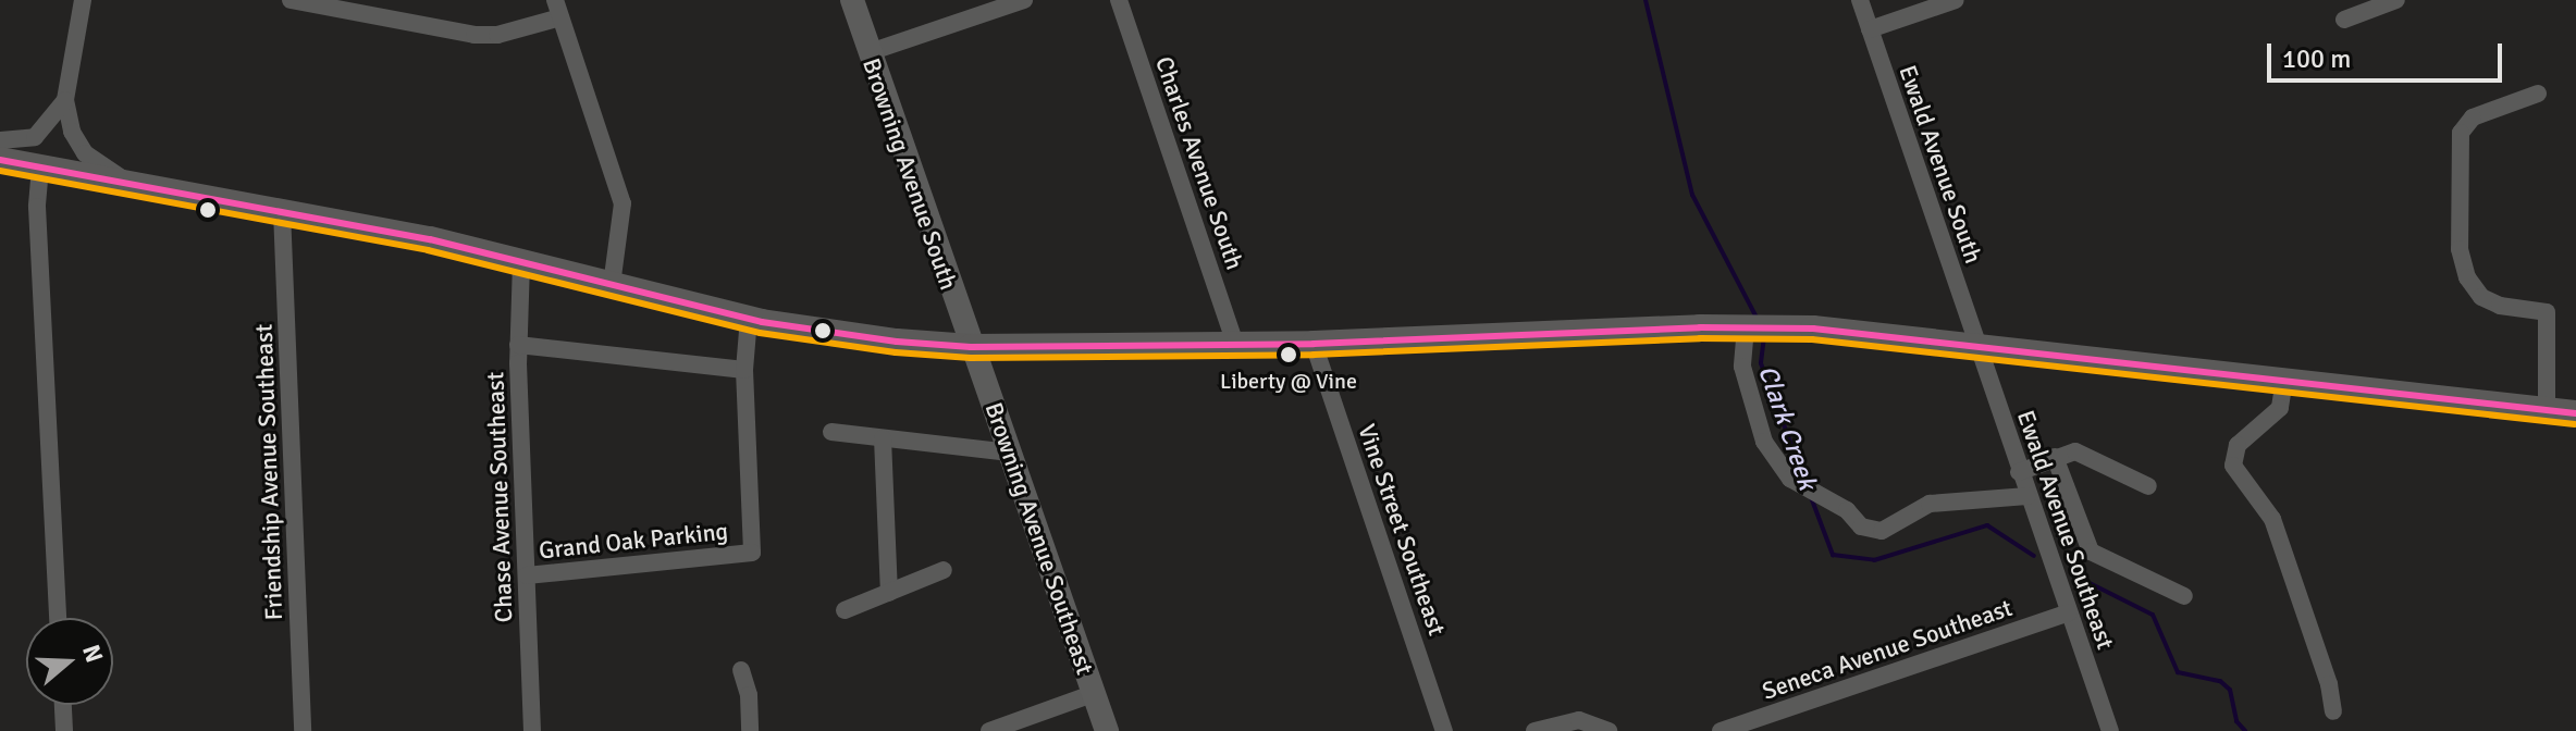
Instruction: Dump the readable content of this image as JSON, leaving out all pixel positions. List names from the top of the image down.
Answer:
{
  "streets": {
    "street": [
      "Charles Avenue South",
      "Ewald Avenue South",
      "Browning Avenue South",
      "Friendship Avenue Southeast",
      "Chase Avenue Southeast",
      "Vine Street Southeast",
      "Ewald Avenue Southeast",
      "Browning Avenue Southeast",
      "Grand Oak Parking",
      "Seneca Avenue Southeast"
    ]
  },
  "crossings": [
    ["Ewald Avenue South", "Ewald Avenue Southeast"],
    ["Browning Avenue South", "Browning Avenue Southeast"],
    ["Chase Avenue Southeast", "Grand Oak Parking"],
    ["Ewald Avenue Southeast", "Seneca Avenue Southeast"]
  ],
  "water": ["Clark Creek"],
  "places": ["Liberty @ Vine"],
  "scale_bar": "100 m",
  "north": "right"
}
